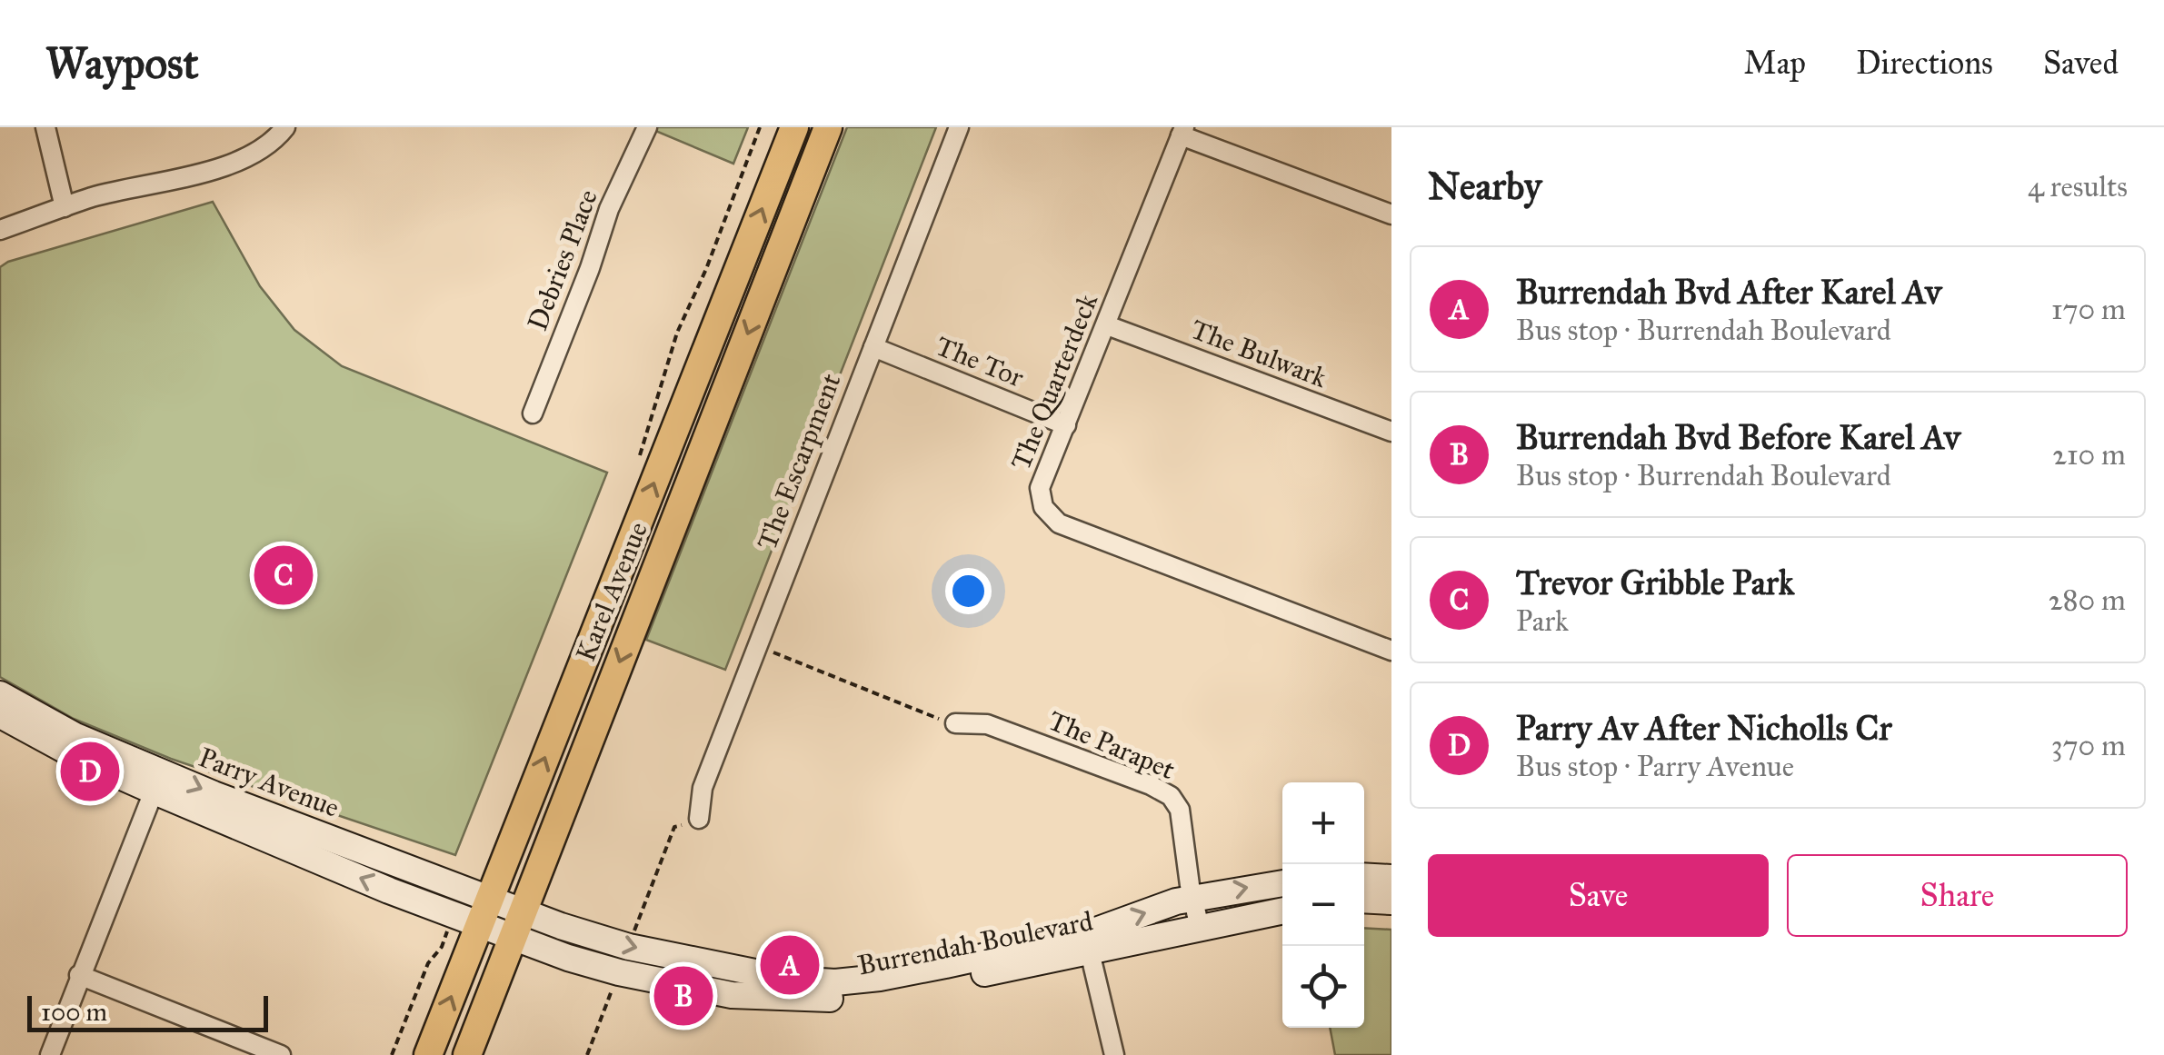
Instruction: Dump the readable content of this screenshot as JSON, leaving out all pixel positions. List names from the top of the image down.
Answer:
{
  "streets": {
    "main road": ["Karel Avenue", "Parry Avenue", "Burrendah Boulevard"],
    "street": [
      "Debries Place",
      "The Bulwark",
      "The Tor",
      "The Quarterdeck",
      "The Escarpment",
      "The Parapet"
    ]
  },
  "crossings": [
    ["The Bulwark", "The Quarterdeck"],
    ["The Tor", "The Quarterdeck"],
    ["The Tor", "The Escarpment"],
    ["Karel Avenue", "Parry Avenue"],
    ["Karel Avenue", "Burrendah Boulevard"],
    ["The Parapet", "Burrendah Boulevard"],
    ["Parry Avenue", "Burrendah Boulevard"]
  ],
  "scale_bar": "100 m",
  "page": {
    "header": "Waypost",
    "nav": ["Map", "Directions", "Saved"],
    "heading": ["Nearby", "4 results"],
    "list": [
      {
        "mark": "A",
        "name": "Burrendah Bvd After Karel Av",
        "note": "Bus stop · Burrendah Boulevard",
        "value": "170 m"
      },
      {
        "mark": "B",
        "name": "Burrendah Bvd Before Karel Av",
        "note": "Bus stop · Burrendah Boulevard",
        "value": "210 m"
      },
      {
        "mark": "C",
        "name": "Trevor Gribble Park",
        "note": "Park",
        "value": "280 m"
      },
      {
        "mark": "D",
        "name": "Parry Av After Nicholls Cr",
        "note": "Bus stop · Parry Avenue",
        "value": "370 m"
      }
    ],
    "pins": [
      "C",
      "D",
      "A",
      "B"
    ],
    "map_buttons": ["+", "−"],
    "buttons": ["Save", "Share"],
    "scale": "100 m"
  }
}
